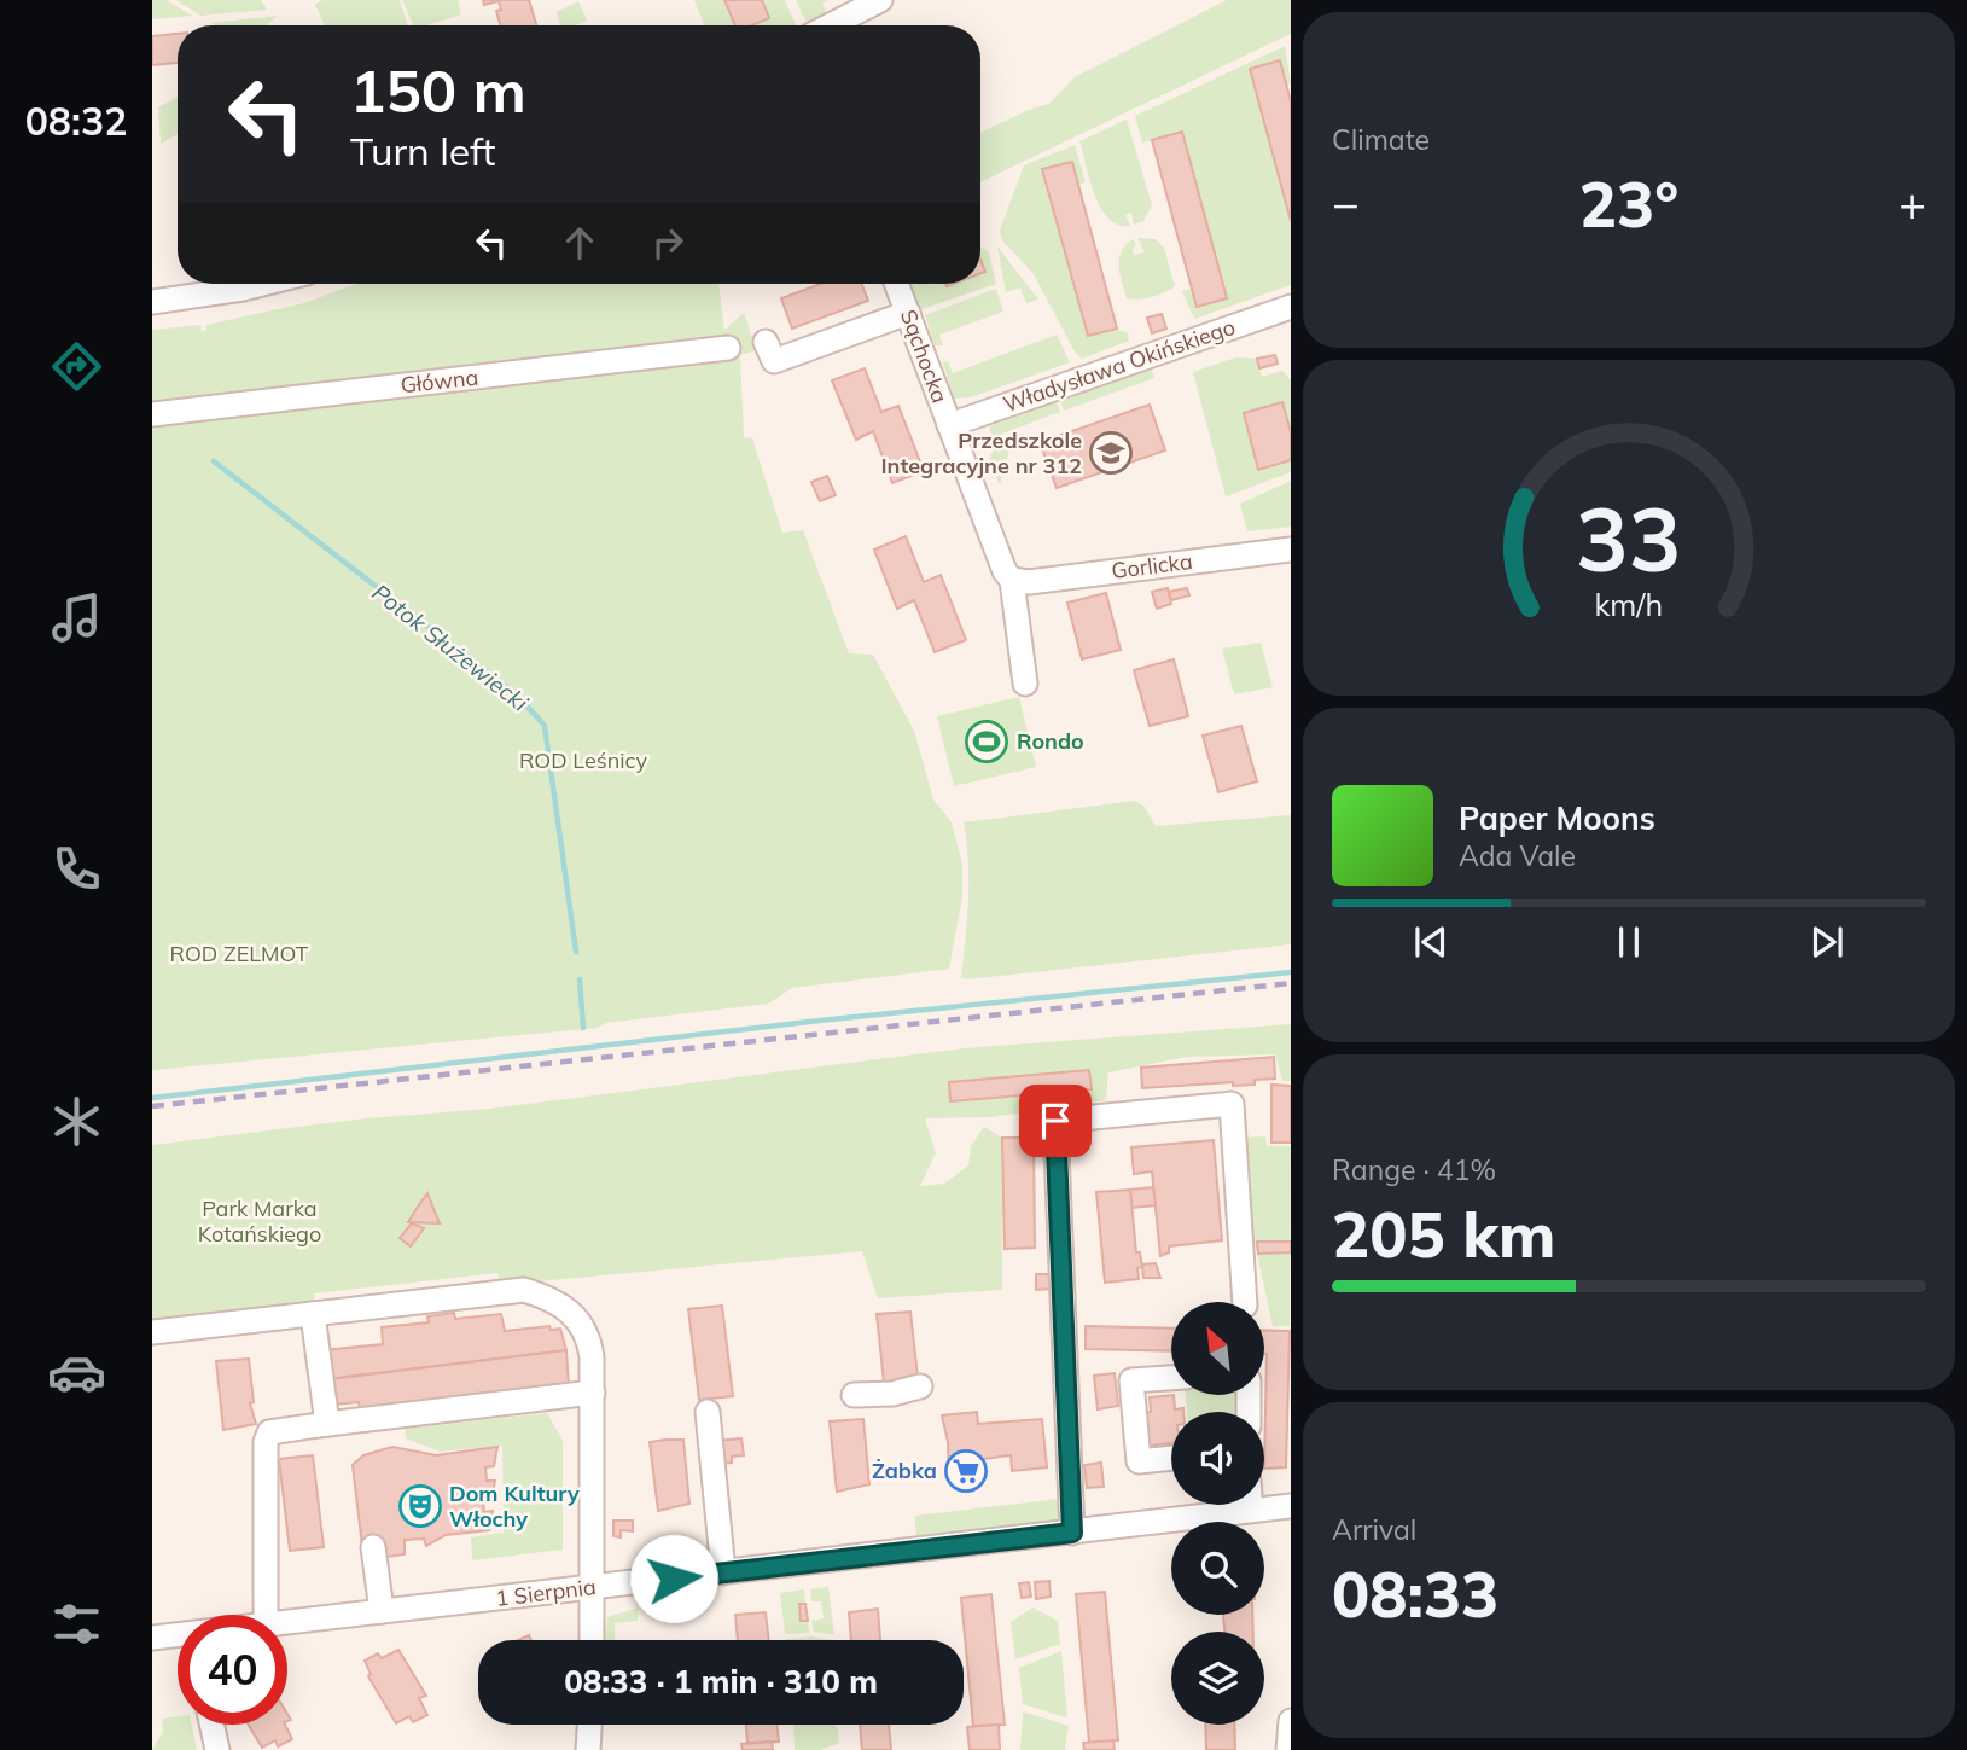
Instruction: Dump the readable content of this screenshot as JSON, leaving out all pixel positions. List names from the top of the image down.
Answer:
{
  "streets": {
    "street": [
      "Sąchocka",
      "Władysława Okińskiego",
      "Główna",
      "Gorlicka",
      "1 Sierpnia"
    ]
  },
  "crossings": [
    ["Sąchocka", "Władysława Okińskiego"],
    ["Sąchocka", "Gorlicka"]
  ],
  "water": ["Potok Służewiecki"],
  "parks": ["ROD Leśnicy", "ROD ZELMOT", "Park Marka Kotańskiego"],
  "places": {
    "school or university": ["Przedszkole Integracyjne nr 312"],
    "sports": ["Rondo"],
    "supermarket": ["Żabka"],
    "theatre": ["Dom Kultury Włochy"]
  },
  "north": "top left",
  "page": {
    "tabs": "08:32",
    "tile": [
      "Climate",
      ["Range · 41%", "205 km"],
      ["Arrival", "08:33"]
    ],
    "turn": ["150 m", "Turn left"],
    "heat": ["−", "23°", "+"],
    "song": ["Paper Moons", "Ada Vale"],
    "limit": "40",
    "trip": "08:33 · 1 min · 310 m",
    "gauge": ["33", "km/h"]
  }
}
